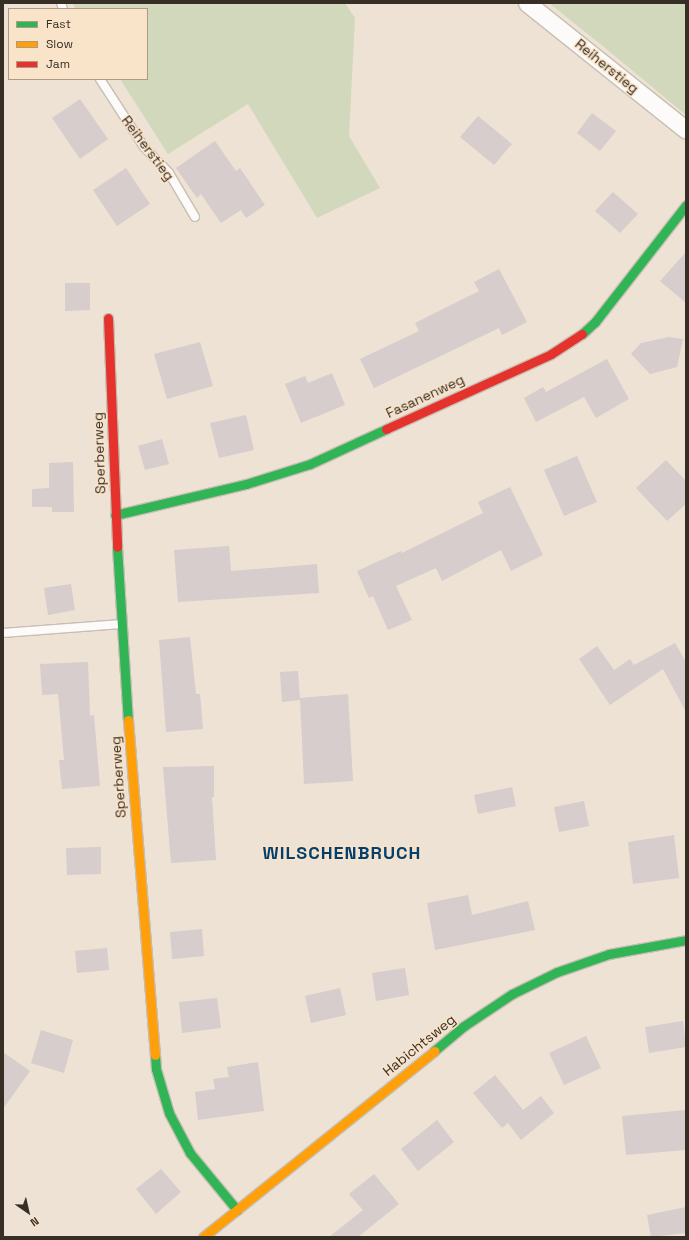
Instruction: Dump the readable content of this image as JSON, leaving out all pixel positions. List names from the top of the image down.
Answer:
{
  "streets": {
    "street": [
      "Reiherstieg",
      "Fasanenweg",
      "Sperberweg",
      "Habichtsweg"
    ]
  },
  "crossings": [
    ["Fasanenweg", "Sperberweg"],
    ["Sperberweg", "Habichtsweg"]
  ],
  "districts": ["WILSCHENBRUCH"],
  "legend": ["Fast", "Slow", "Jam"],
  "north": "bottom right"
}
